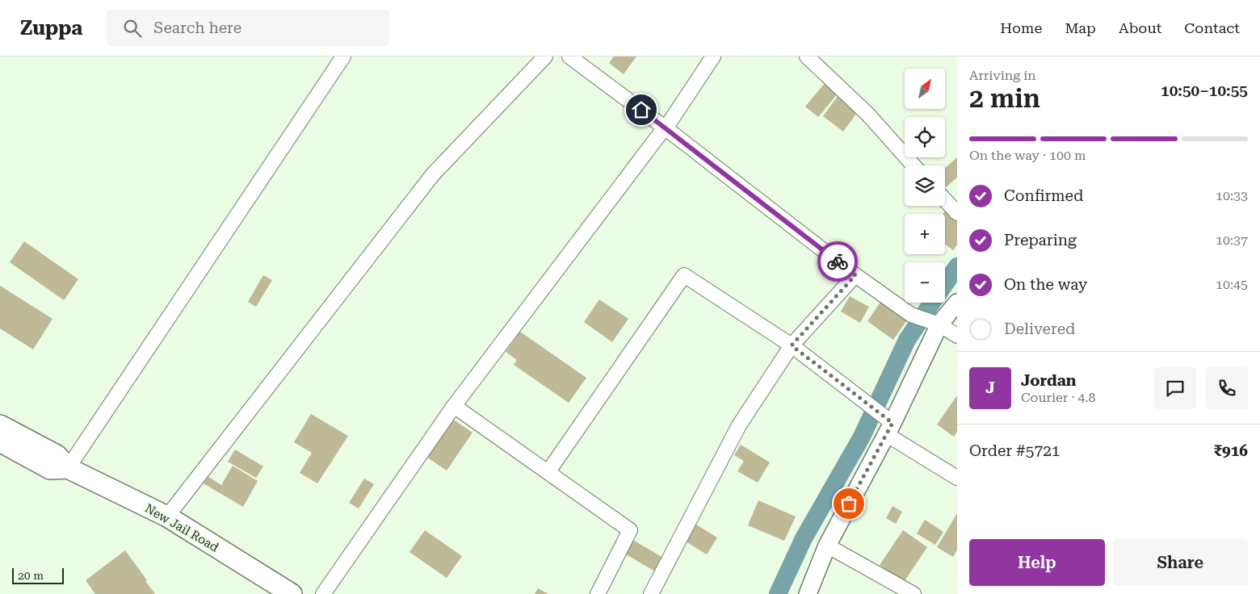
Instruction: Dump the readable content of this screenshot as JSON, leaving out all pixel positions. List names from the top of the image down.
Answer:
{
  "streets": {
    "main road": ["New Jail Road"]
  },
  "scale_bar": "20 m",
  "north": "top right",
  "page": {
    "header": "Zuppa",
    "search": "Search here",
    "nav": [
      "Home",
      "Map",
      "About",
      "Contact"
    ],
    "heading": ["2 min", "Arriving in", "10:50–10:55"],
    "panel": [
      "Jordan",
      "Courier · 4.8",
      "Order #5721",
      "₹916"
    ],
    "map_buttons": ["+", "−"],
    "bar": "On the way · 100 m",
    "list": [
      ["Confirmed", "10:33"],
      ["Preparing", "10:37"],
      ["On the way", "10:45"],
      "Delivered"
    ],
    "round": "J",
    "buttons": ["Help", "Share"],
    "scale": "20 m"
  }
}
